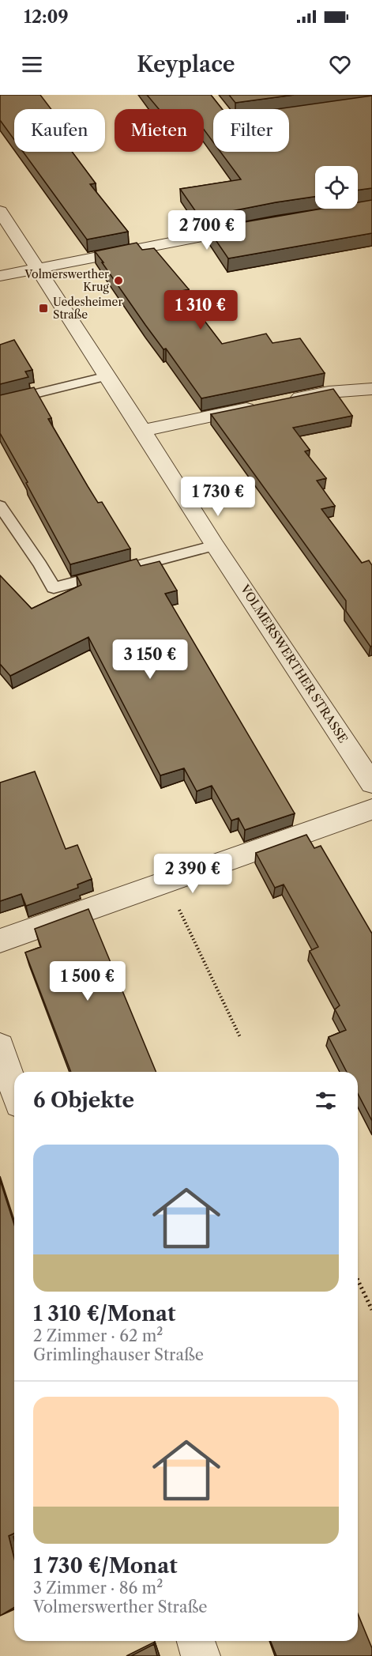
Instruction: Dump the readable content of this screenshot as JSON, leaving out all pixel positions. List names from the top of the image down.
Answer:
{
  "streets": {
    "street": ["VOLMERSWERTHER STRASSE"]
  },
  "places": {
    "other": ["Volmerswerther Krug"],
    "transit": ["Uedesheimer Straße"]
  },
  "page": {
    "status": "12:09",
    "header": "Keyplace",
    "chip": ["Kaufen", "Mieten", "Filter"],
    "price": [
      "2 700 €",
      "1 310 €",
      "1 730 €",
      "3 150 €",
      "2 390 €",
      "1 500 €"
    ],
    "heading": "6 Objekte",
    "list": [
      {
        "name": "1 310 €/Monat",
        "note": "2 Zimmer · 62 m² · Grimlinghauser Straße"
      },
      {
        "name": "1 730 €/Monat",
        "note": "3 Zimmer · 86 m² · Volmerswerther Straße"
      }
    ]
  }
}
